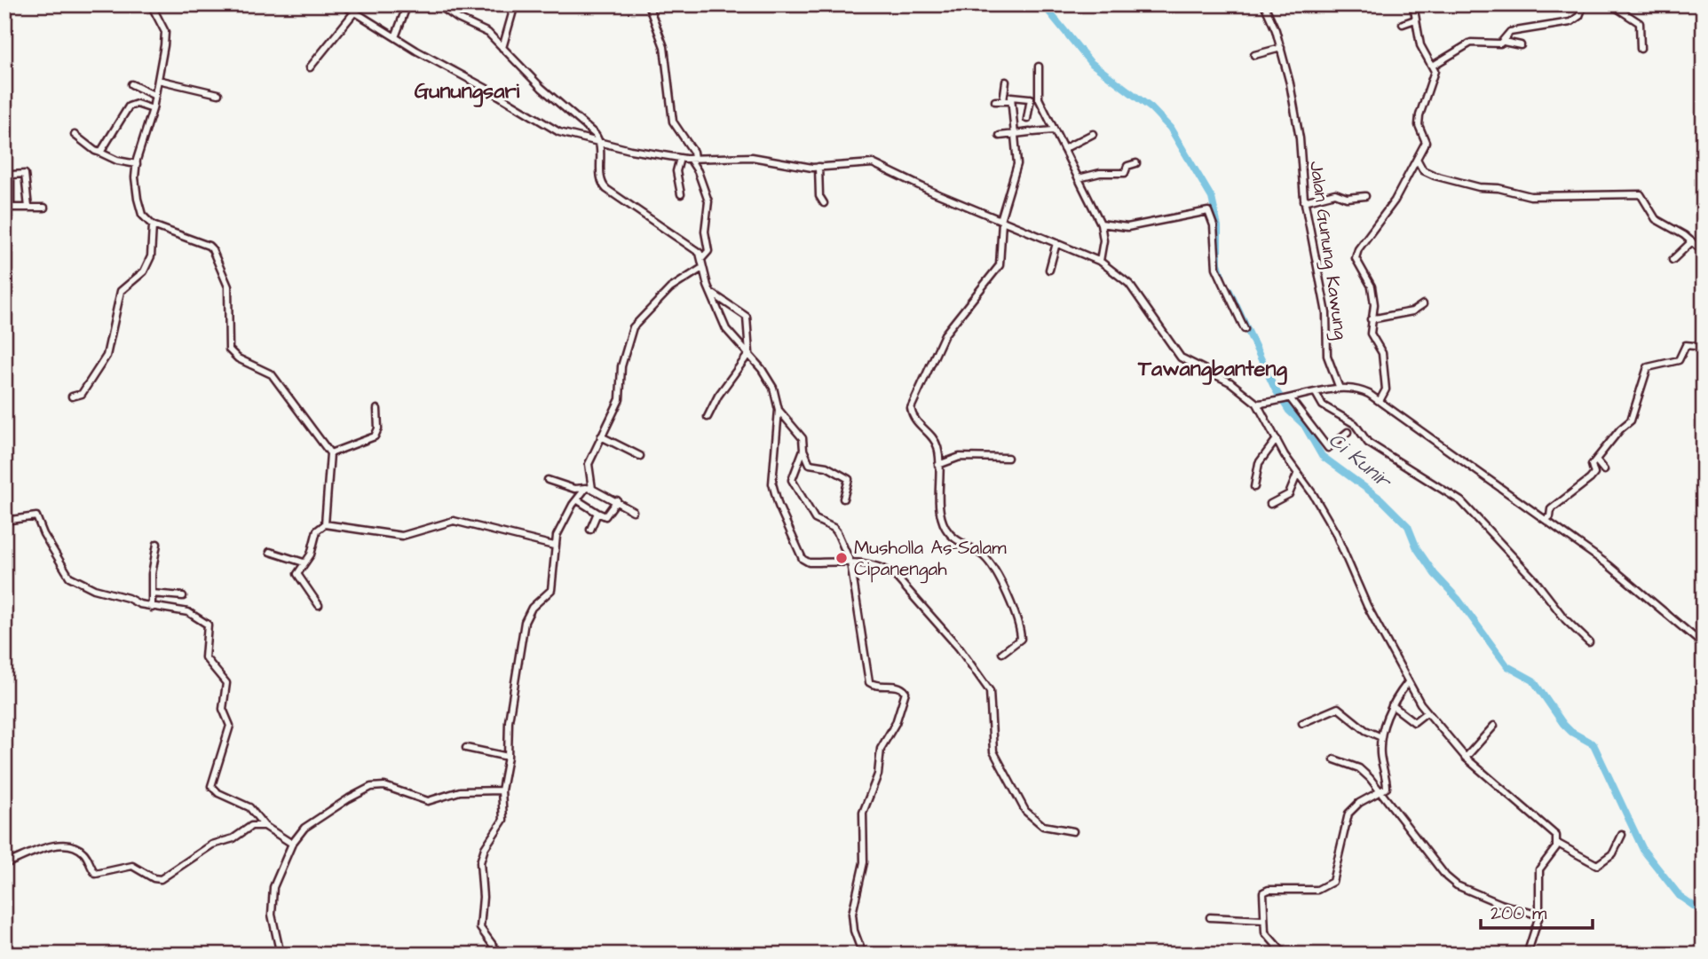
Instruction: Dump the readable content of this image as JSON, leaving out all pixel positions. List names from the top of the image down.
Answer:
{
  "streets": {
    "street": ["Jalan Gunung Kawung"]
  },
  "districts": ["Gunungsari", "Tawangbanteng"],
  "water": ["Ci Kunir"],
  "places": ["Musholla As-Salam Cipanengah"],
  "scale_bar": "200 m"
}
